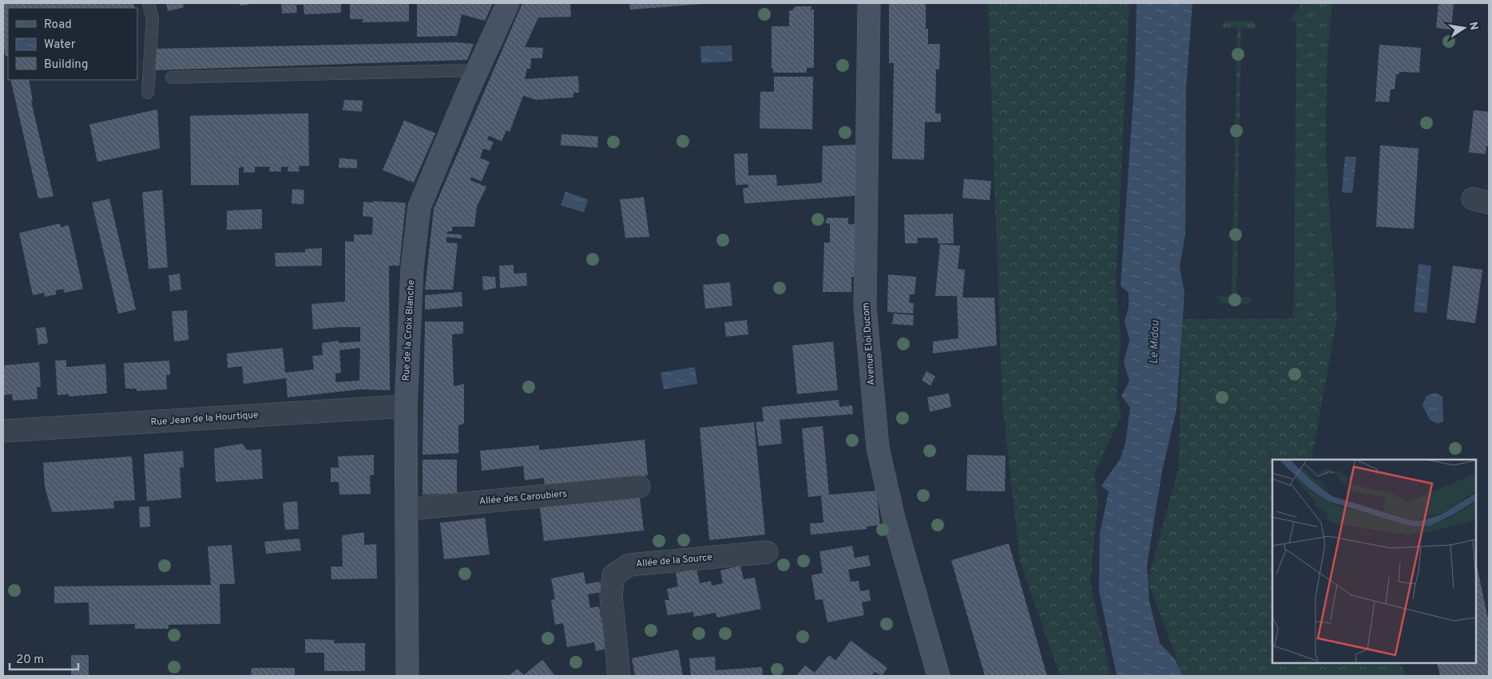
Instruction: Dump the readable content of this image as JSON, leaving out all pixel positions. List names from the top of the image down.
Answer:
{
  "streets": {
    "street": [
      "Rue de la Croix Blanche",
      "Avenue Eloi Ducom",
      "Rue Jean de la Hourtique",
      "Allée des Caroubiers",
      "Allée de la Source"
    ]
  },
  "crossings": [
    ["Rue de la Croix Blanche", "Rue Jean de la Hourtique"],
    ["Rue de la Croix Blanche", "Allée des Caroubiers"]
  ],
  "water": ["Le Midou"],
  "legend": ["Road", "Water", "Building"],
  "scale_bar": "20 m",
  "north": "right"
}
